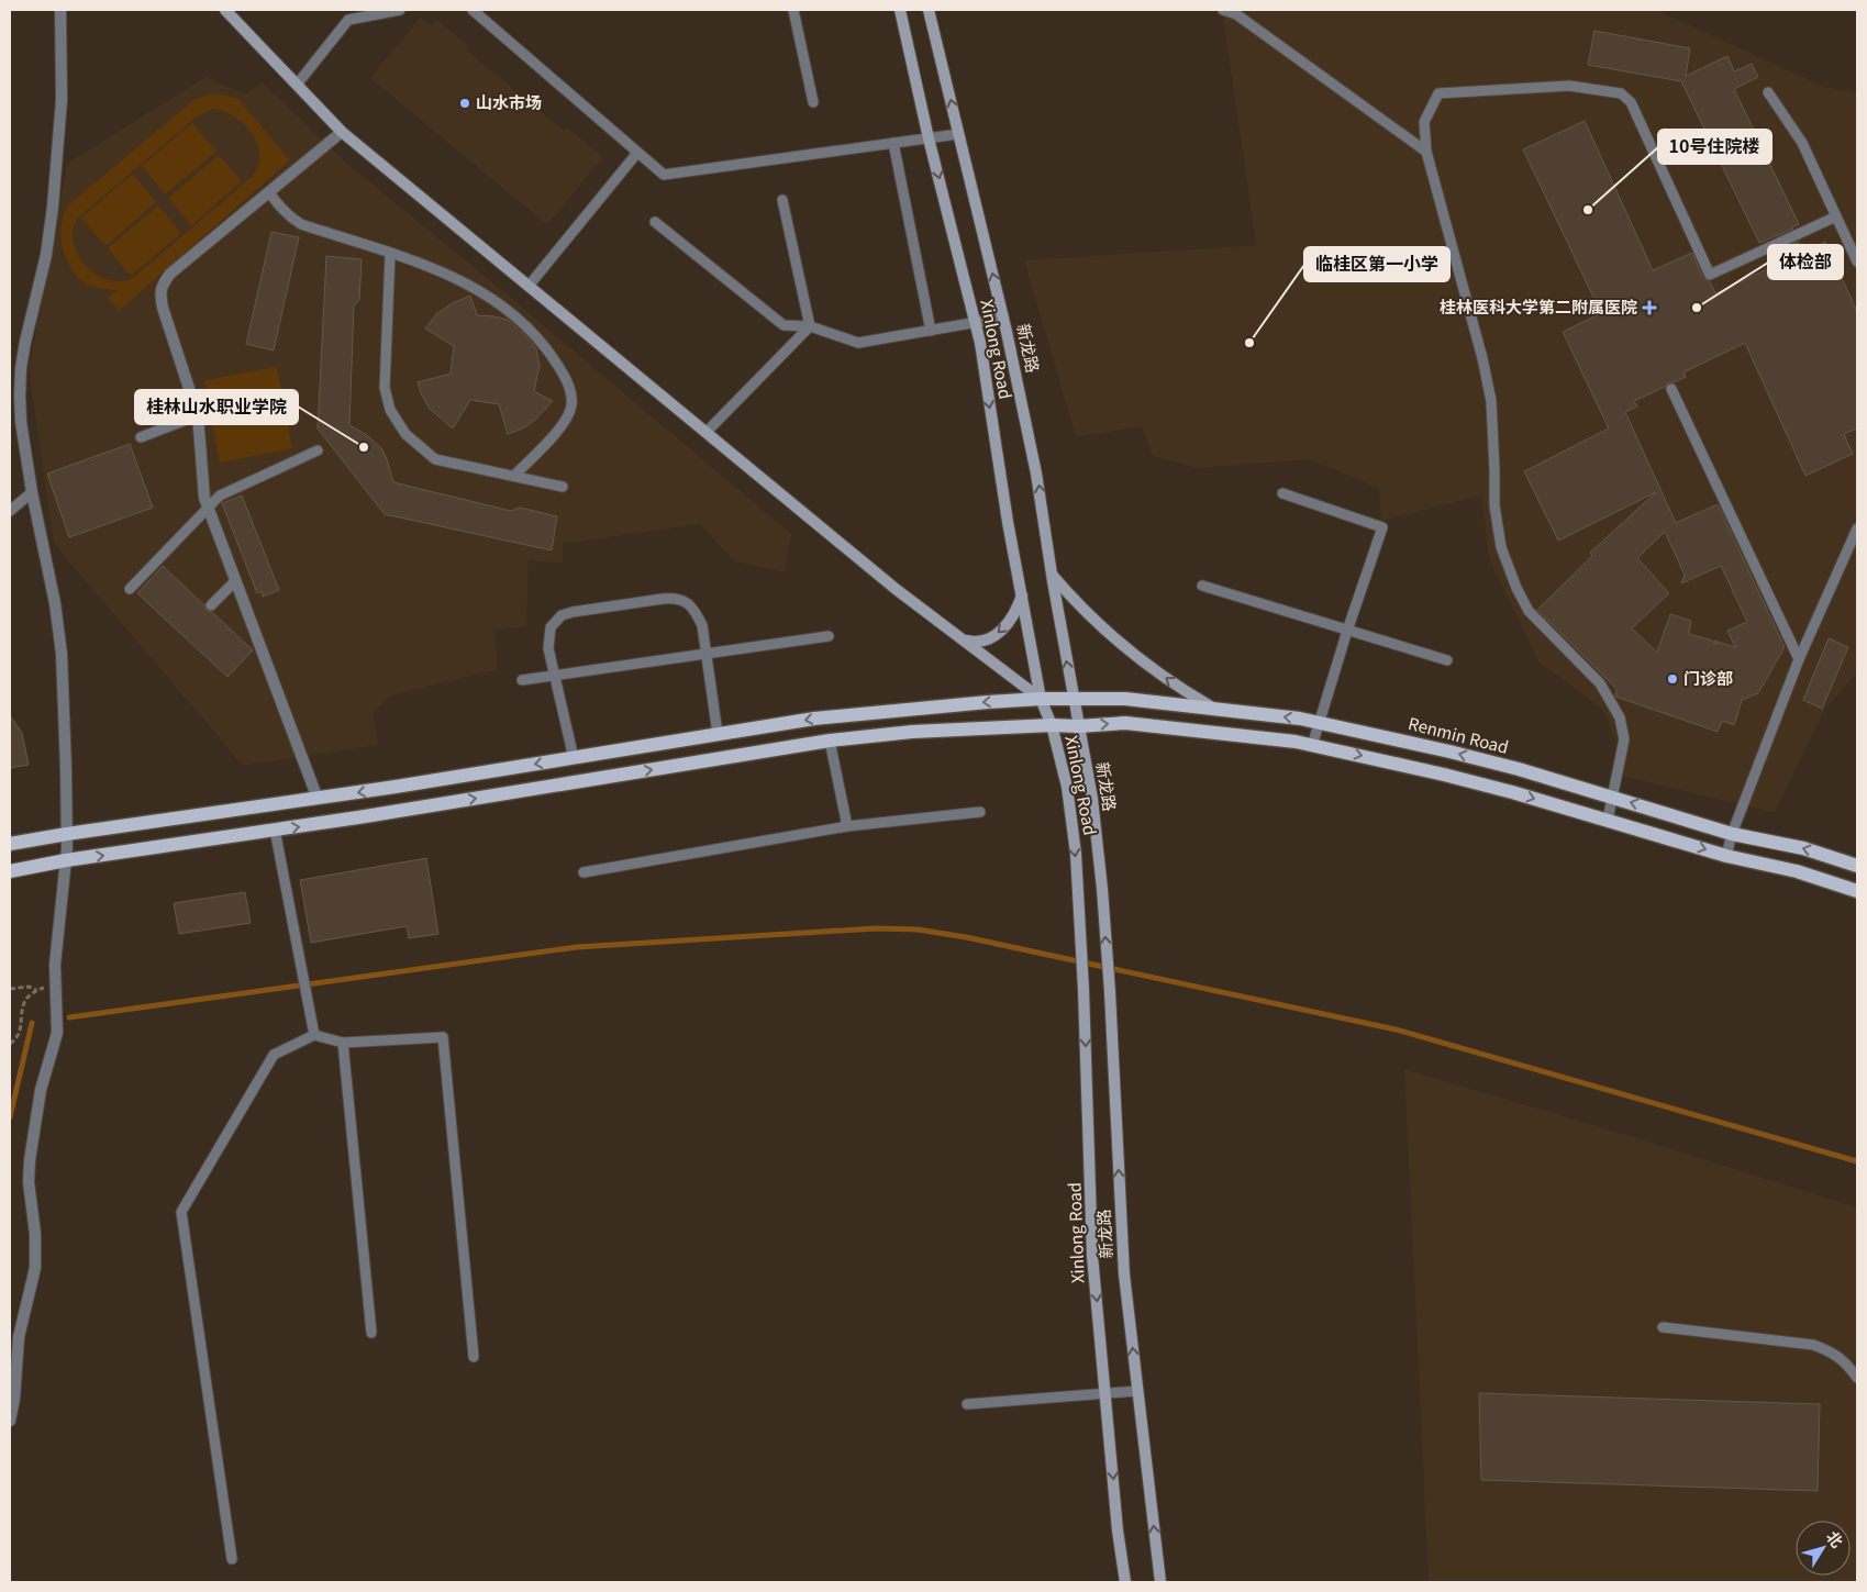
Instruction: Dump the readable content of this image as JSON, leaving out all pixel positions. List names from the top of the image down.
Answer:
{
  "streets": {
    "main road": ["新龙路", "Xinlong Road", "Renmin Road"]
  },
  "crossings": [
    ["新龙路", "Renmin Road"],
    ["Xinlong Road", "Renmin Road"]
  ],
  "one_way": ["新龙路", "Xinlong Road"],
  "places": {
    "other": [
      "山水市场",
      "10号住院楼",
      "体检部",
      "临桂区第一小学",
      "桂林山水职业学院",
      "门诊部"
    ],
    "health": ["桂林医科大学第二附属医院"]
  },
  "north": "top right"
}
